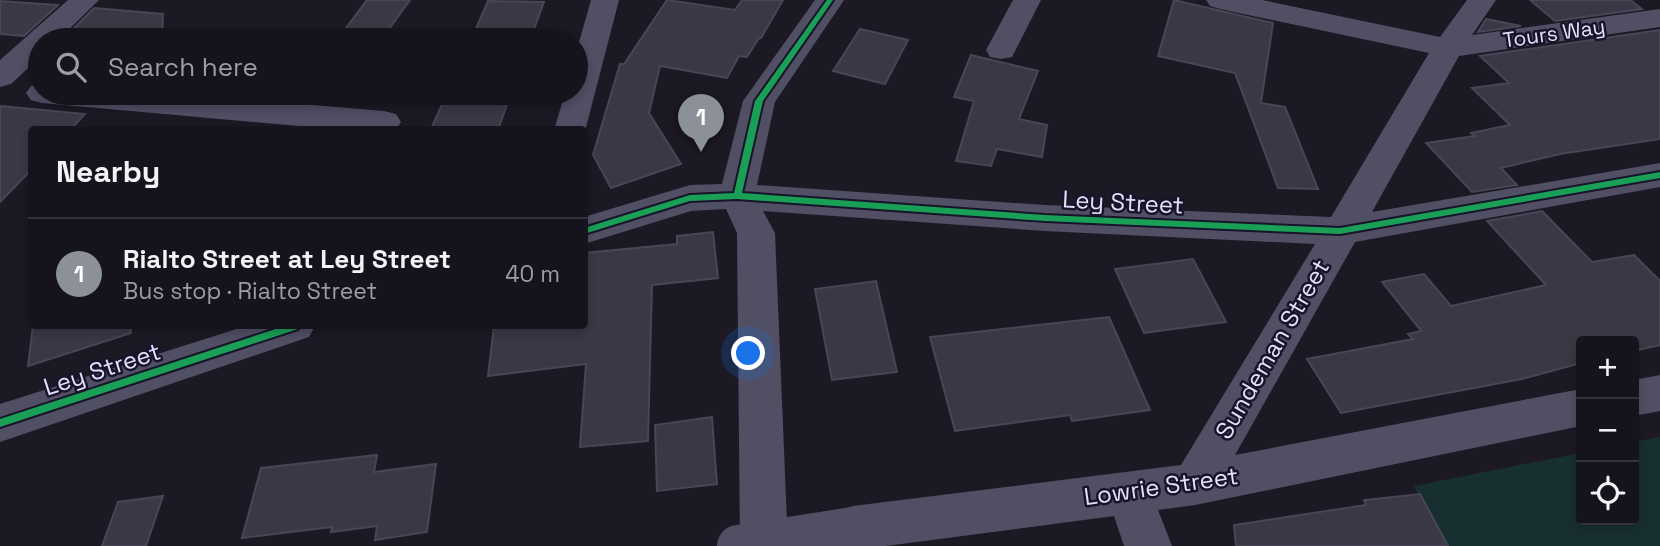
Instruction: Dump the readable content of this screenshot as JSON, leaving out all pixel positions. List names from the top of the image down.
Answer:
{
  "streets": {
    "street": [
      "Tours Way",
      "Ley Street",
      "Sundeman Street",
      "Lowrie Street"
    ]
  },
  "crossings": [
    ["Tours Way", "Sundeman Street"],
    ["Ley Street", "Sundeman Street"],
    ["Sundeman Street", "Lowrie Street"]
  ],
  "page": {
    "search": "Search here",
    "pins": "1",
    "heading": "Nearby",
    "list": [
      {
        "mark": "1",
        "name": "Rialto Street at Ley Street",
        "note": "Bus stop · Rialto Street",
        "value": "40 m"
      }
    ],
    "map_buttons": ["+", "−"]
  }
}
